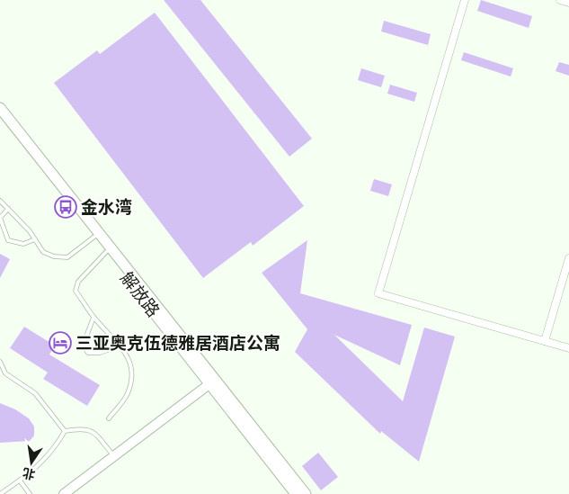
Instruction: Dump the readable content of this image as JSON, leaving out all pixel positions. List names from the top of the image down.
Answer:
{
  "streets": {
    "main road": ["解放路"]
  },
  "places": {
    "bus stop": ["金水湾"],
    "hotel": ["三亚奥克伍德雅居酒店公寓"]
  },
  "north": "bottom"
}
